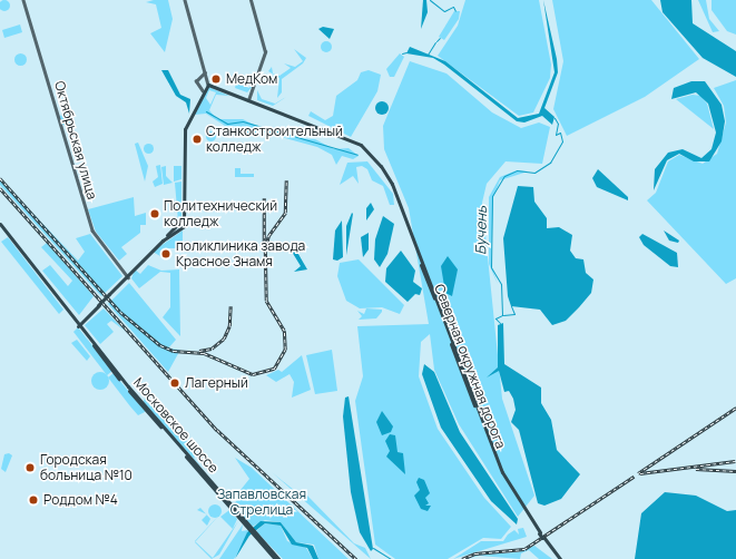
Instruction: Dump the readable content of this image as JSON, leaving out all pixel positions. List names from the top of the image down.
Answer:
{
  "streets": {
    "main road": ["Октябрьская улица", "Северная окружная дорога", "Московское шоссе"]
  },
  "water": ["Бучень"],
  "parks": ["Запавловская Стрелица"],
  "places": [
    "МедКом",
    "Станкостроительный колледж",
    "Политехнический колледж",
    "поликлиника завода Красное Знамя",
    "Лагерный",
    "Городская больница №10",
    "Роддом №4"
  ]
}
